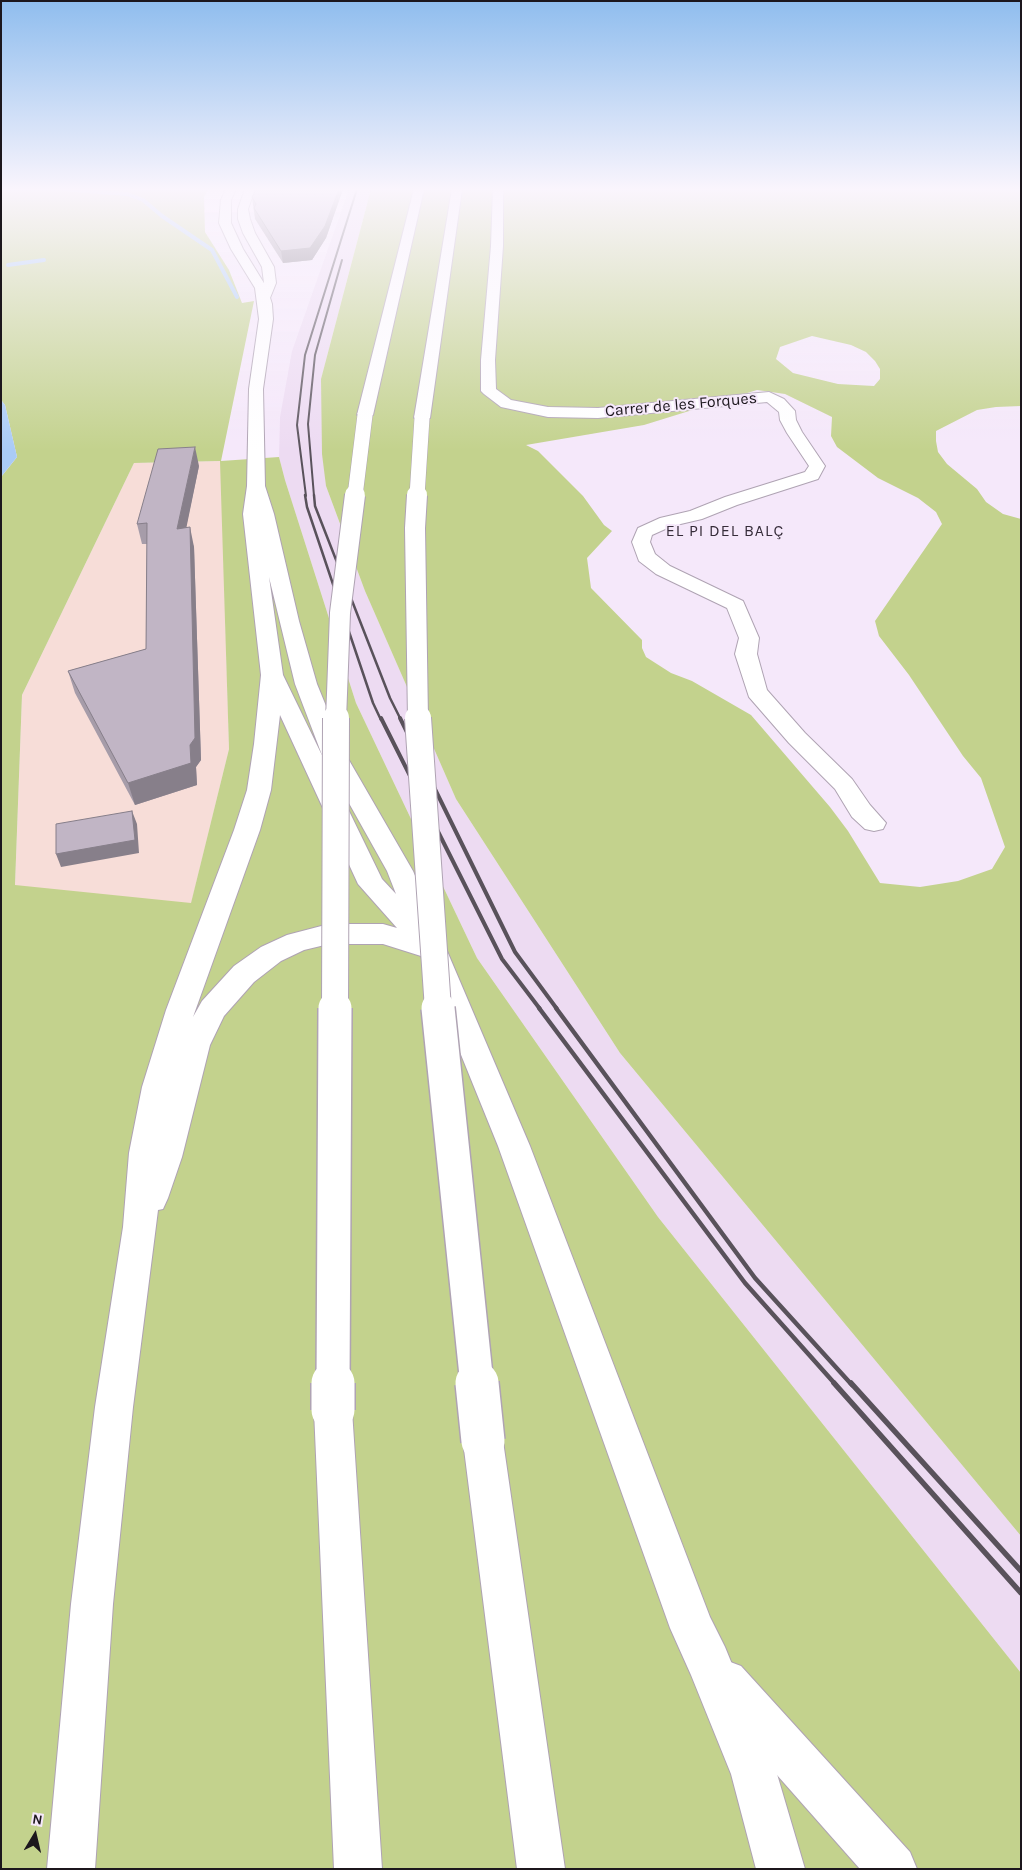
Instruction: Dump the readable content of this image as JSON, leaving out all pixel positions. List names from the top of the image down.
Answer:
{
  "streets": {
    "main road": ["Carrer de les Forques"]
  },
  "districts": ["EL PI DEL BALÇ"],
  "north": "top"
}
